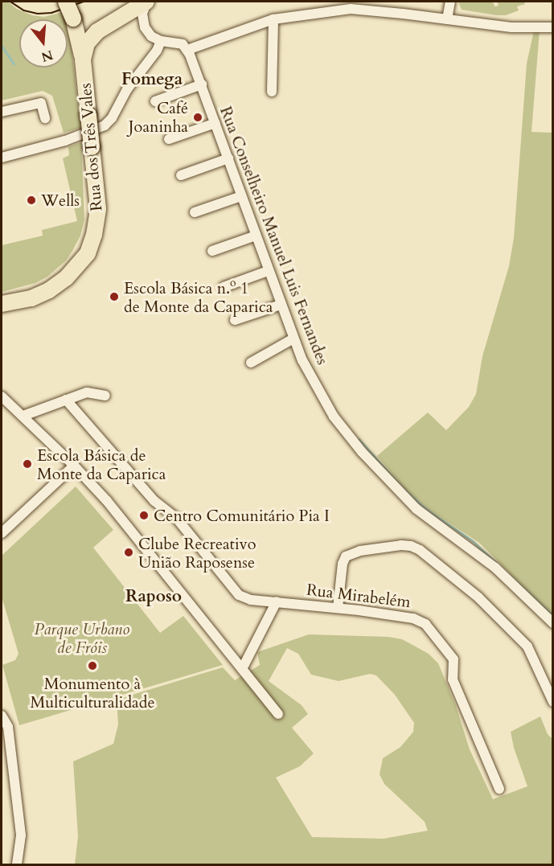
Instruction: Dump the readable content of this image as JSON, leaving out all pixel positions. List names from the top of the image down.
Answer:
{
  "streets": {
    "main road": ["Rua dos Três Vales"],
    "street": ["Rua Conselheiro Manuel Luis Fernandes", "Rua Mirabelém"]
  },
  "districts": ["Fomega", "Raposo"],
  "parks": ["Parque Urbano de Fróis"],
  "places": [
    "Café Joaninha",
    "Wells",
    "Escola Básica n.º 1 de Monte da Caparica",
    "Escola Básica de Monte da Caparica",
    "Centro Comunitário Pia I",
    "Clube Recreativo União Raposense",
    "Monumento à Multiculturalidade"
  ],
  "north": "bottom"
}
